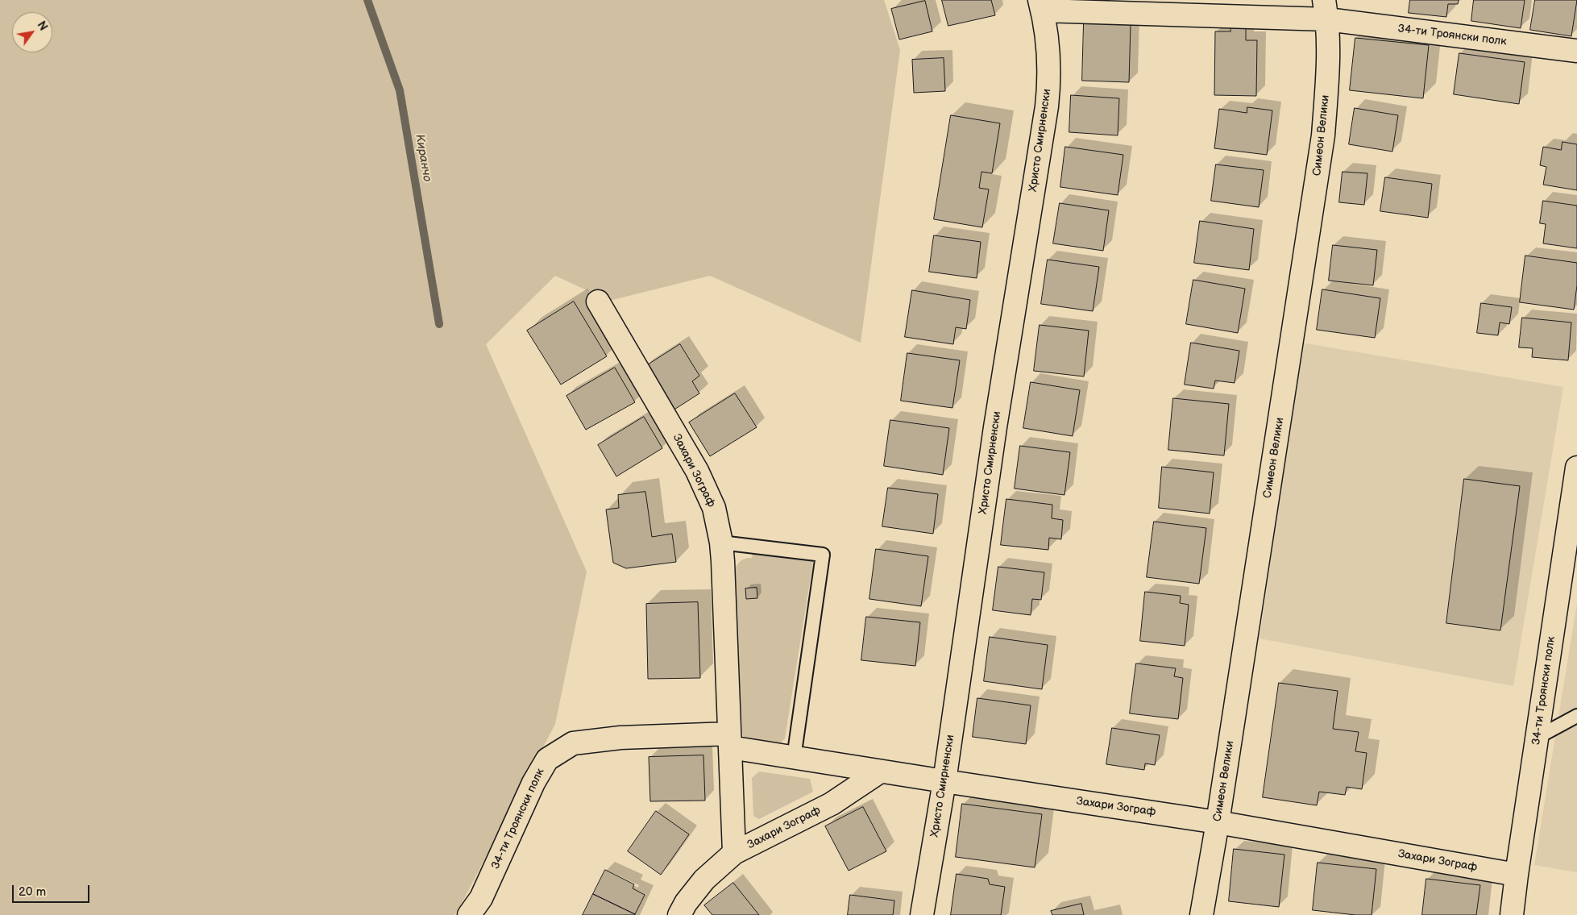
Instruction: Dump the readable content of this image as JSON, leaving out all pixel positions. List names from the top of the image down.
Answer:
{
  "streets": {
    "street": [
      "34-ти Троянски полк",
      "Симеон Велики",
      "Христо Смирненски",
      "Захари Зограф"
    ]
  },
  "crossings": [
    ["34-ти Троянски полк", "Симеон Велики"],
    ["34-ти Троянски полк", "Христо Смирненски"],
    ["34-ти Троянски полк", "Захари Зограф"],
    ["Симеон Велики", "Христо Смирненски"],
    ["Симеон Велики", "Захари Зограф"],
    ["Христо Смирненски", "Захари Зограф"]
  ],
  "water": ["Киранчо"],
  "scale_bar": "20 m",
  "north": "top right"
}
